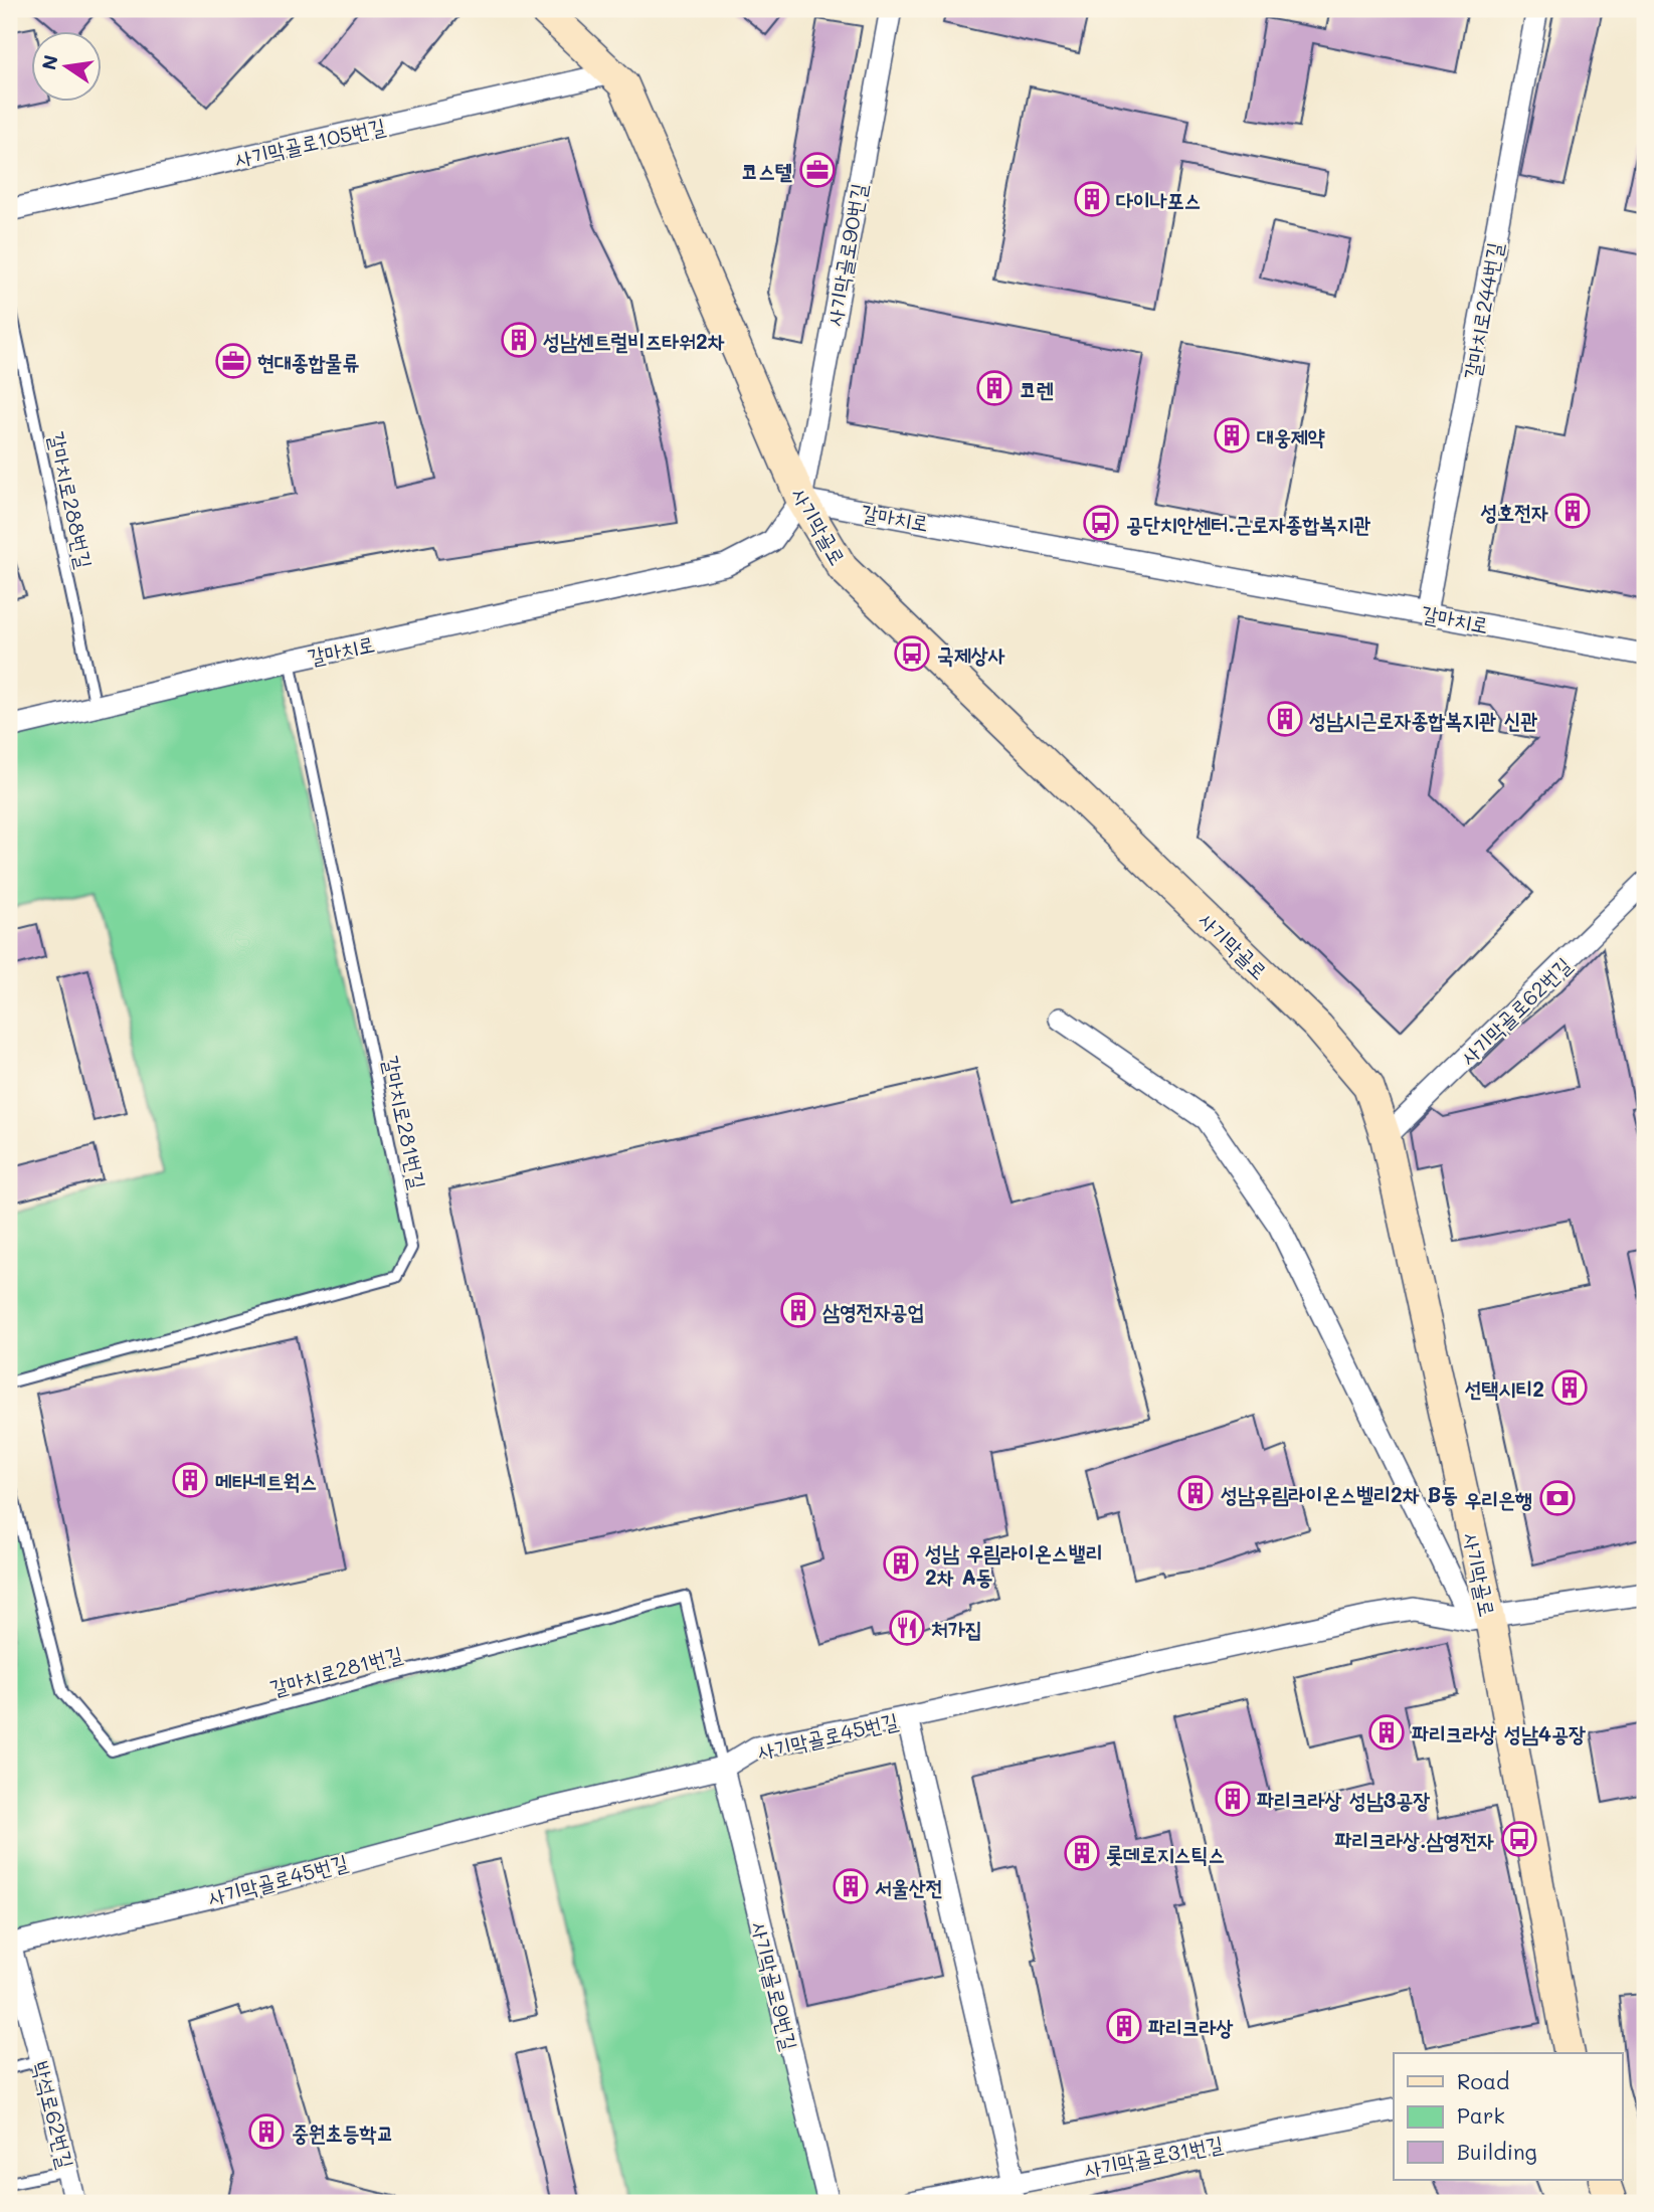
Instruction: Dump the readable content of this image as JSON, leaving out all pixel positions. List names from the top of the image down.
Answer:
{
  "streets": {
    "street": [
      "사기막골로105번길",
      "사기막골로90번길",
      "갈마치로244번길",
      "갈마치로",
      "사기막골로",
      "사기막골로62번길",
      "사기막골로45번길",
      "사기막골로9번길",
      "박석로62번길",
      "사기막골로31번길"
    ],
    "lane": ["갈마치로288번길", "갈마치로281번길"]
  },
  "crossings": [
    ["사기막골로105번길", "사기막골로"],
    ["사기막골로90번길", "갈마치로"],
    ["사기막골로90번길", "사기막골로"],
    ["갈마치로244번길", "갈마치로"],
    ["갈마치로288번길", "갈마치로"],
    ["갈마치로", "사기막골로"],
    ["갈마치로", "갈마치로281번길"],
    ["사기막골로", "사기막골로62번길"],
    ["사기막골로", "사기막골로45번길"],
    ["갈마치로281번길", "사기막골로45번길"],
    ["갈마치로281번길", "사기막골로9번길"],
    ["사기막골로45번길", "사기막골로9번길"],
    ["사기막골로45번길", "박석로62번길"]
  ],
  "places": {
    "office": ["코스텔", "현대종합물류"],
    "building": [
      "다이나포스",
      "성남센트럴비즈타워2차",
      "코렌",
      "대웅제약",
      "성호전자",
      "성남시근로자종합복지관 신관",
      "삼영전자공업",
      "선택시티2",
      "메타네트웍스",
      "성남우림라이온스벨리2차 B동",
      "성남 우림라이온스밸리 2차 A동",
      "파리크라상 성남4공장",
      "파리크라상 성남3공장",
      "롯데로지스틱스",
      "서울산전",
      "파리크라상",
      "중원초등학교"
    ],
    "bus stop": ["공단치안센터.근로자종합복지관", "국제상사", "파리크라상.삼영전자"],
    "bank": ["우리은행"],
    "restaurant": ["처가집"]
  },
  "legend": ["Road", "Park", "Building"],
  "north": "left"
}
